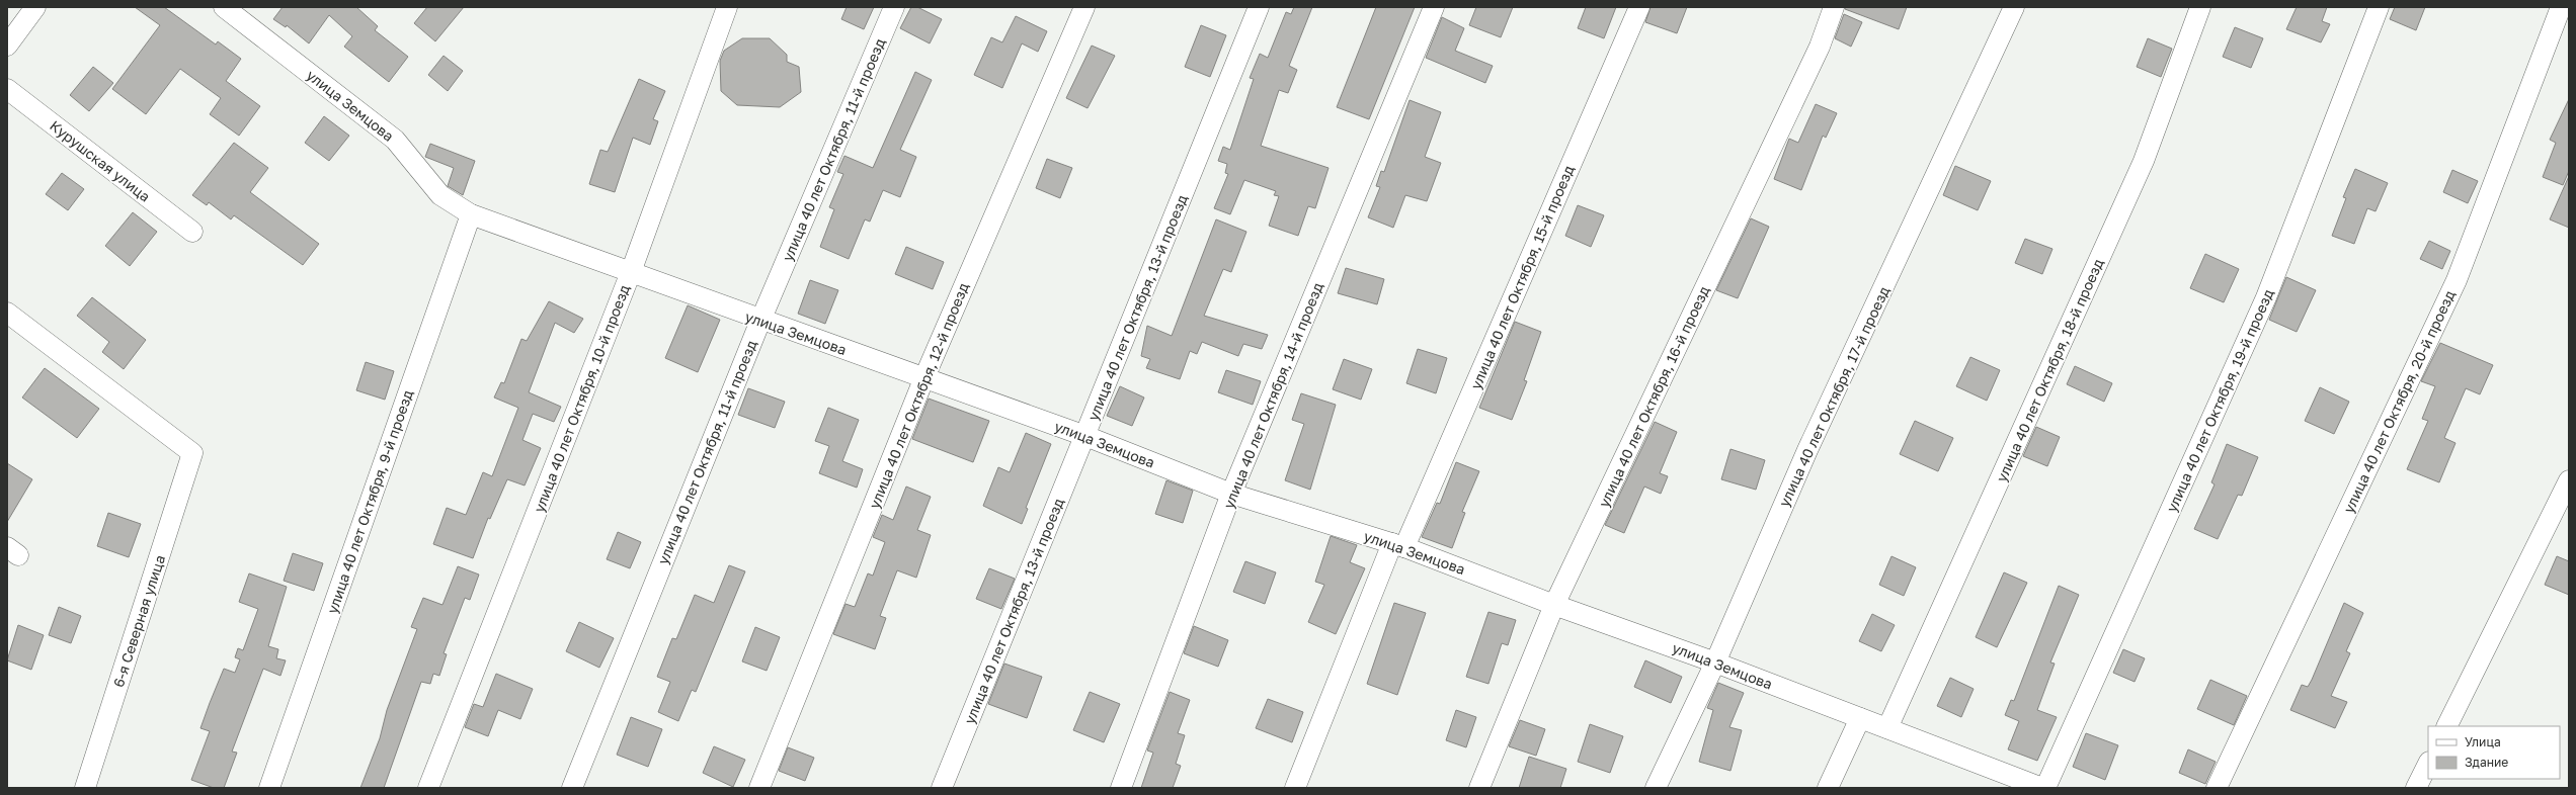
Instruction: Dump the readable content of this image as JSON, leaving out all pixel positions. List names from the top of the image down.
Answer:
{
  "streets": {
    "street": [
      "улица Земцова",
      "улица 40 лет Октября, 11-й проезд",
      "Курушская улица",
      "улица 40 лет Октября, 15-й проезд",
      "улица 40 лет Октября, 13-й проезд",
      "улица 40 лет Октября, 18-й проезд",
      "улица 40 лет Октября, 12-й проезд",
      "улица 40 лет Октября, 14-й проезд",
      "улица 40 лет Октября, 16-й проезд",
      "улица 40 лет Октября, 17-й проезд",
      "улица 40 лет Октября, 10-й проезд",
      "улица 40 лет Октября, 19-й проезд",
      "улица 40 лет Октября, 20-й проезд",
      "улица 40 лет Октября, 9-й проезд",
      "6-я Северная улица"
    ]
  },
  "crossings": [
    ["улица Земцова", "улица 40 лет Октября, 11-й проезд"],
    ["улица Земцова", "улица 40 лет Октября, 15-й проезд"],
    ["улица Земцова", "улица 40 лет Октября, 13-й проезд"],
    ["улица Земцова", "улица 40 лет Октября, 18-й проезд"],
    ["улица Земцова", "улица 40 лет Октября, 12-й проезд"],
    ["улица Земцова", "улица 40 лет Октября, 14-й проезд"],
    ["улица Земцова", "улица 40 лет Октября, 16-й проезд"],
    ["улица Земцова", "улица 40 лет Октября, 17-й проезд"],
    ["улица Земцова", "улица 40 лет Октября, 10-й проезд"],
    ["улица Земцова", "улица 40 лет Октября, 9-й проезд"]
  ],
  "legend": ["Улица", "Здание"]
}
